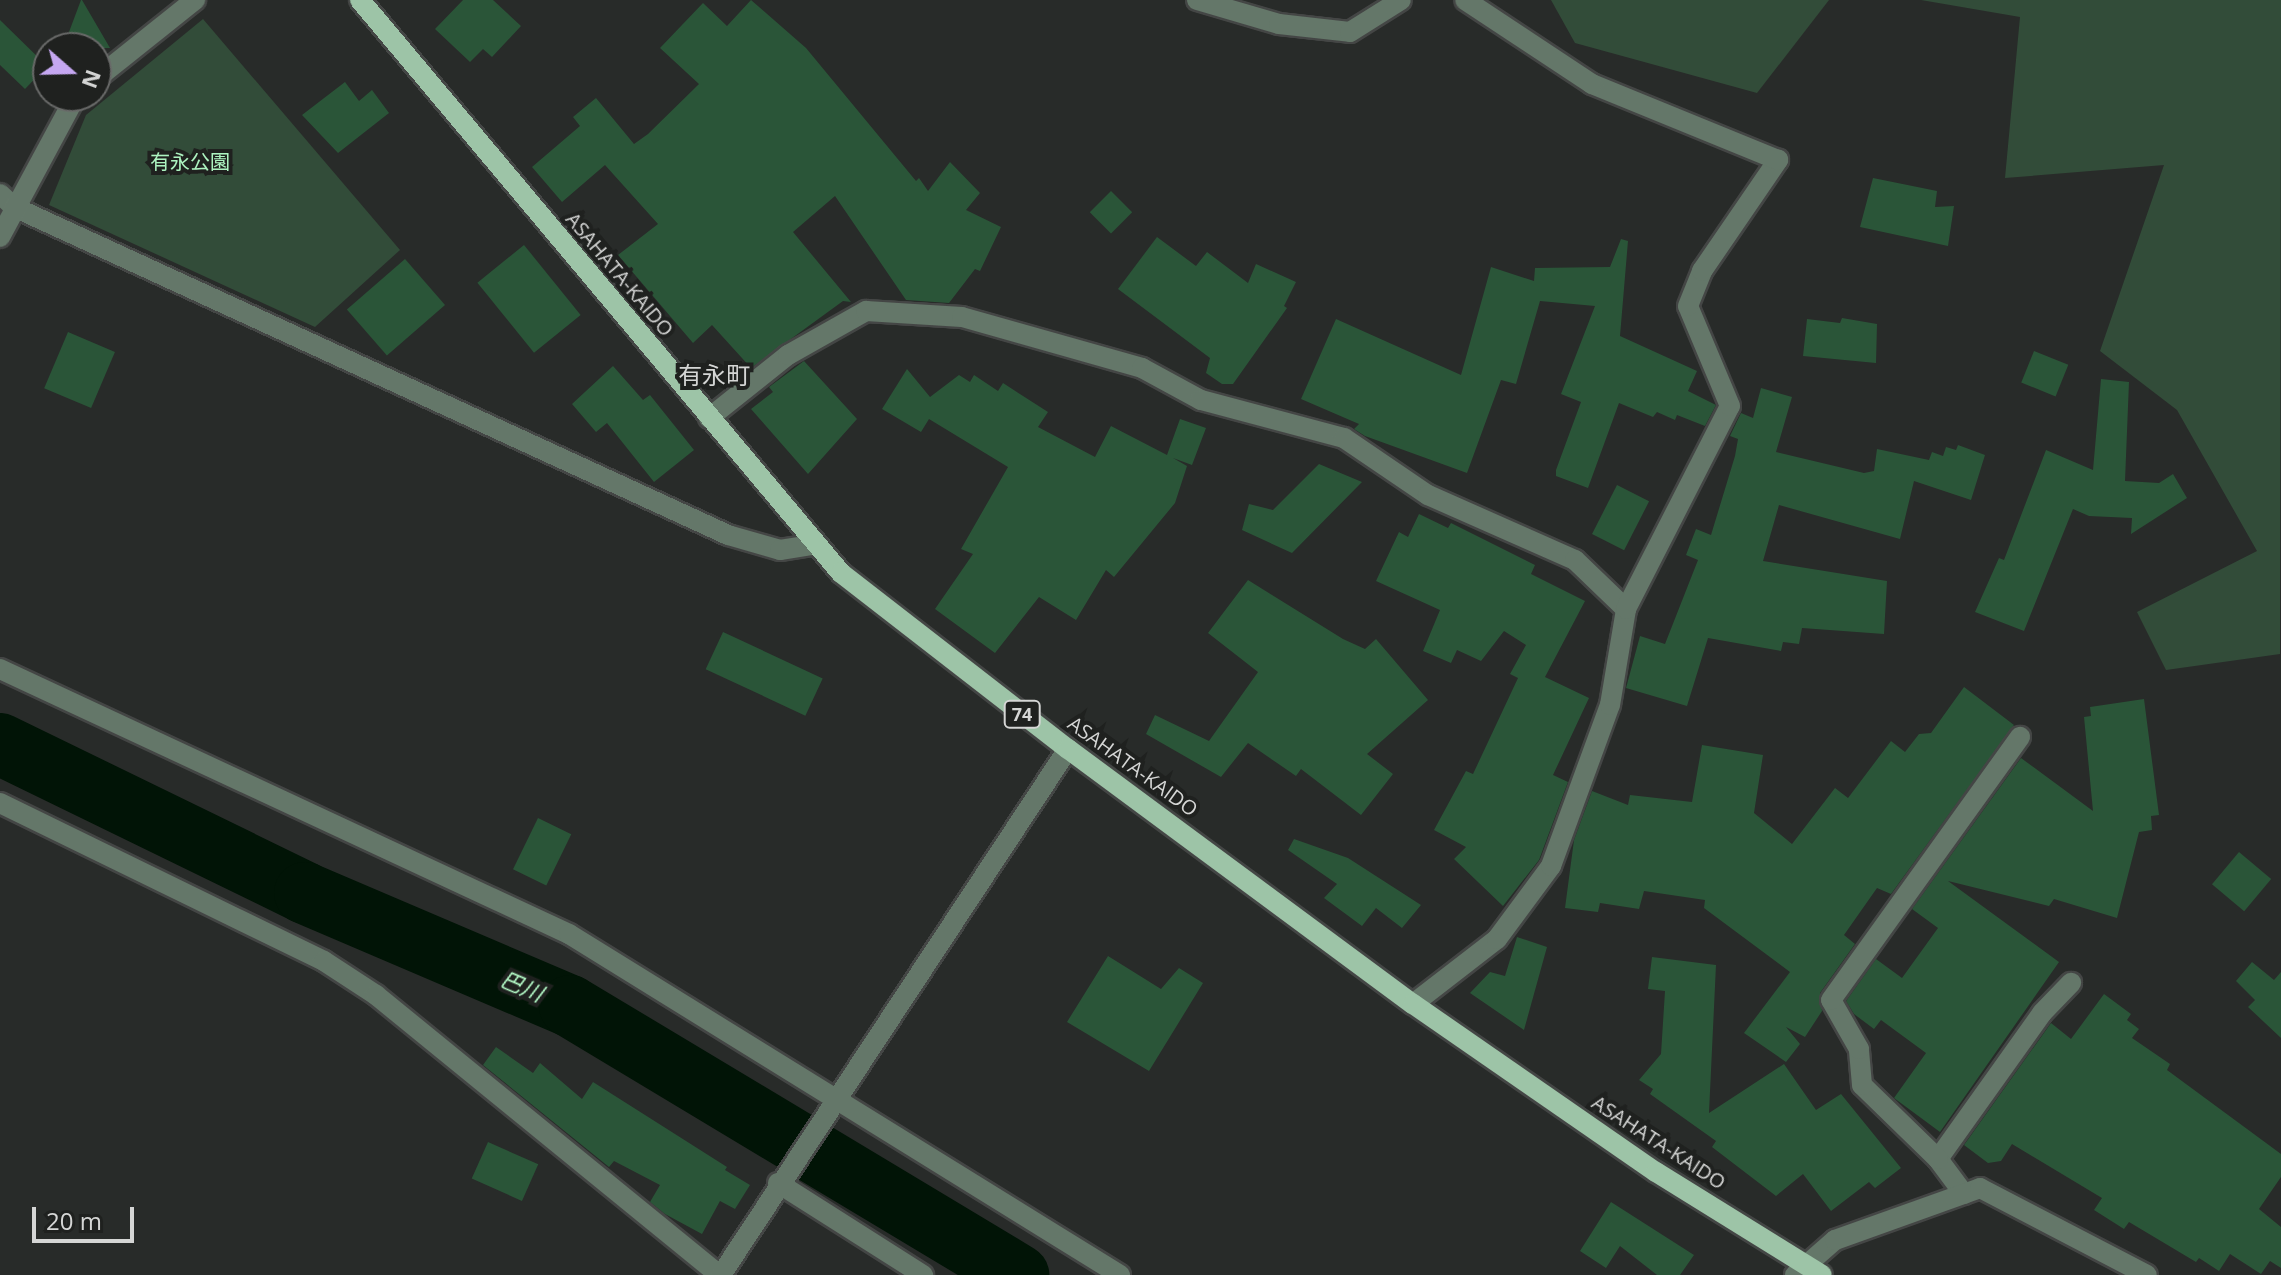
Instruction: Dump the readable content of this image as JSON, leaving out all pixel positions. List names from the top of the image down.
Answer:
{
  "streets": {
    "main road": ["ASAHATA-KAIDO", "74"]
  },
  "districts": ["有永町"],
  "water": ["巴川"],
  "parks": ["有永公園"],
  "scale_bar": "20 m",
  "north": "right"
}
